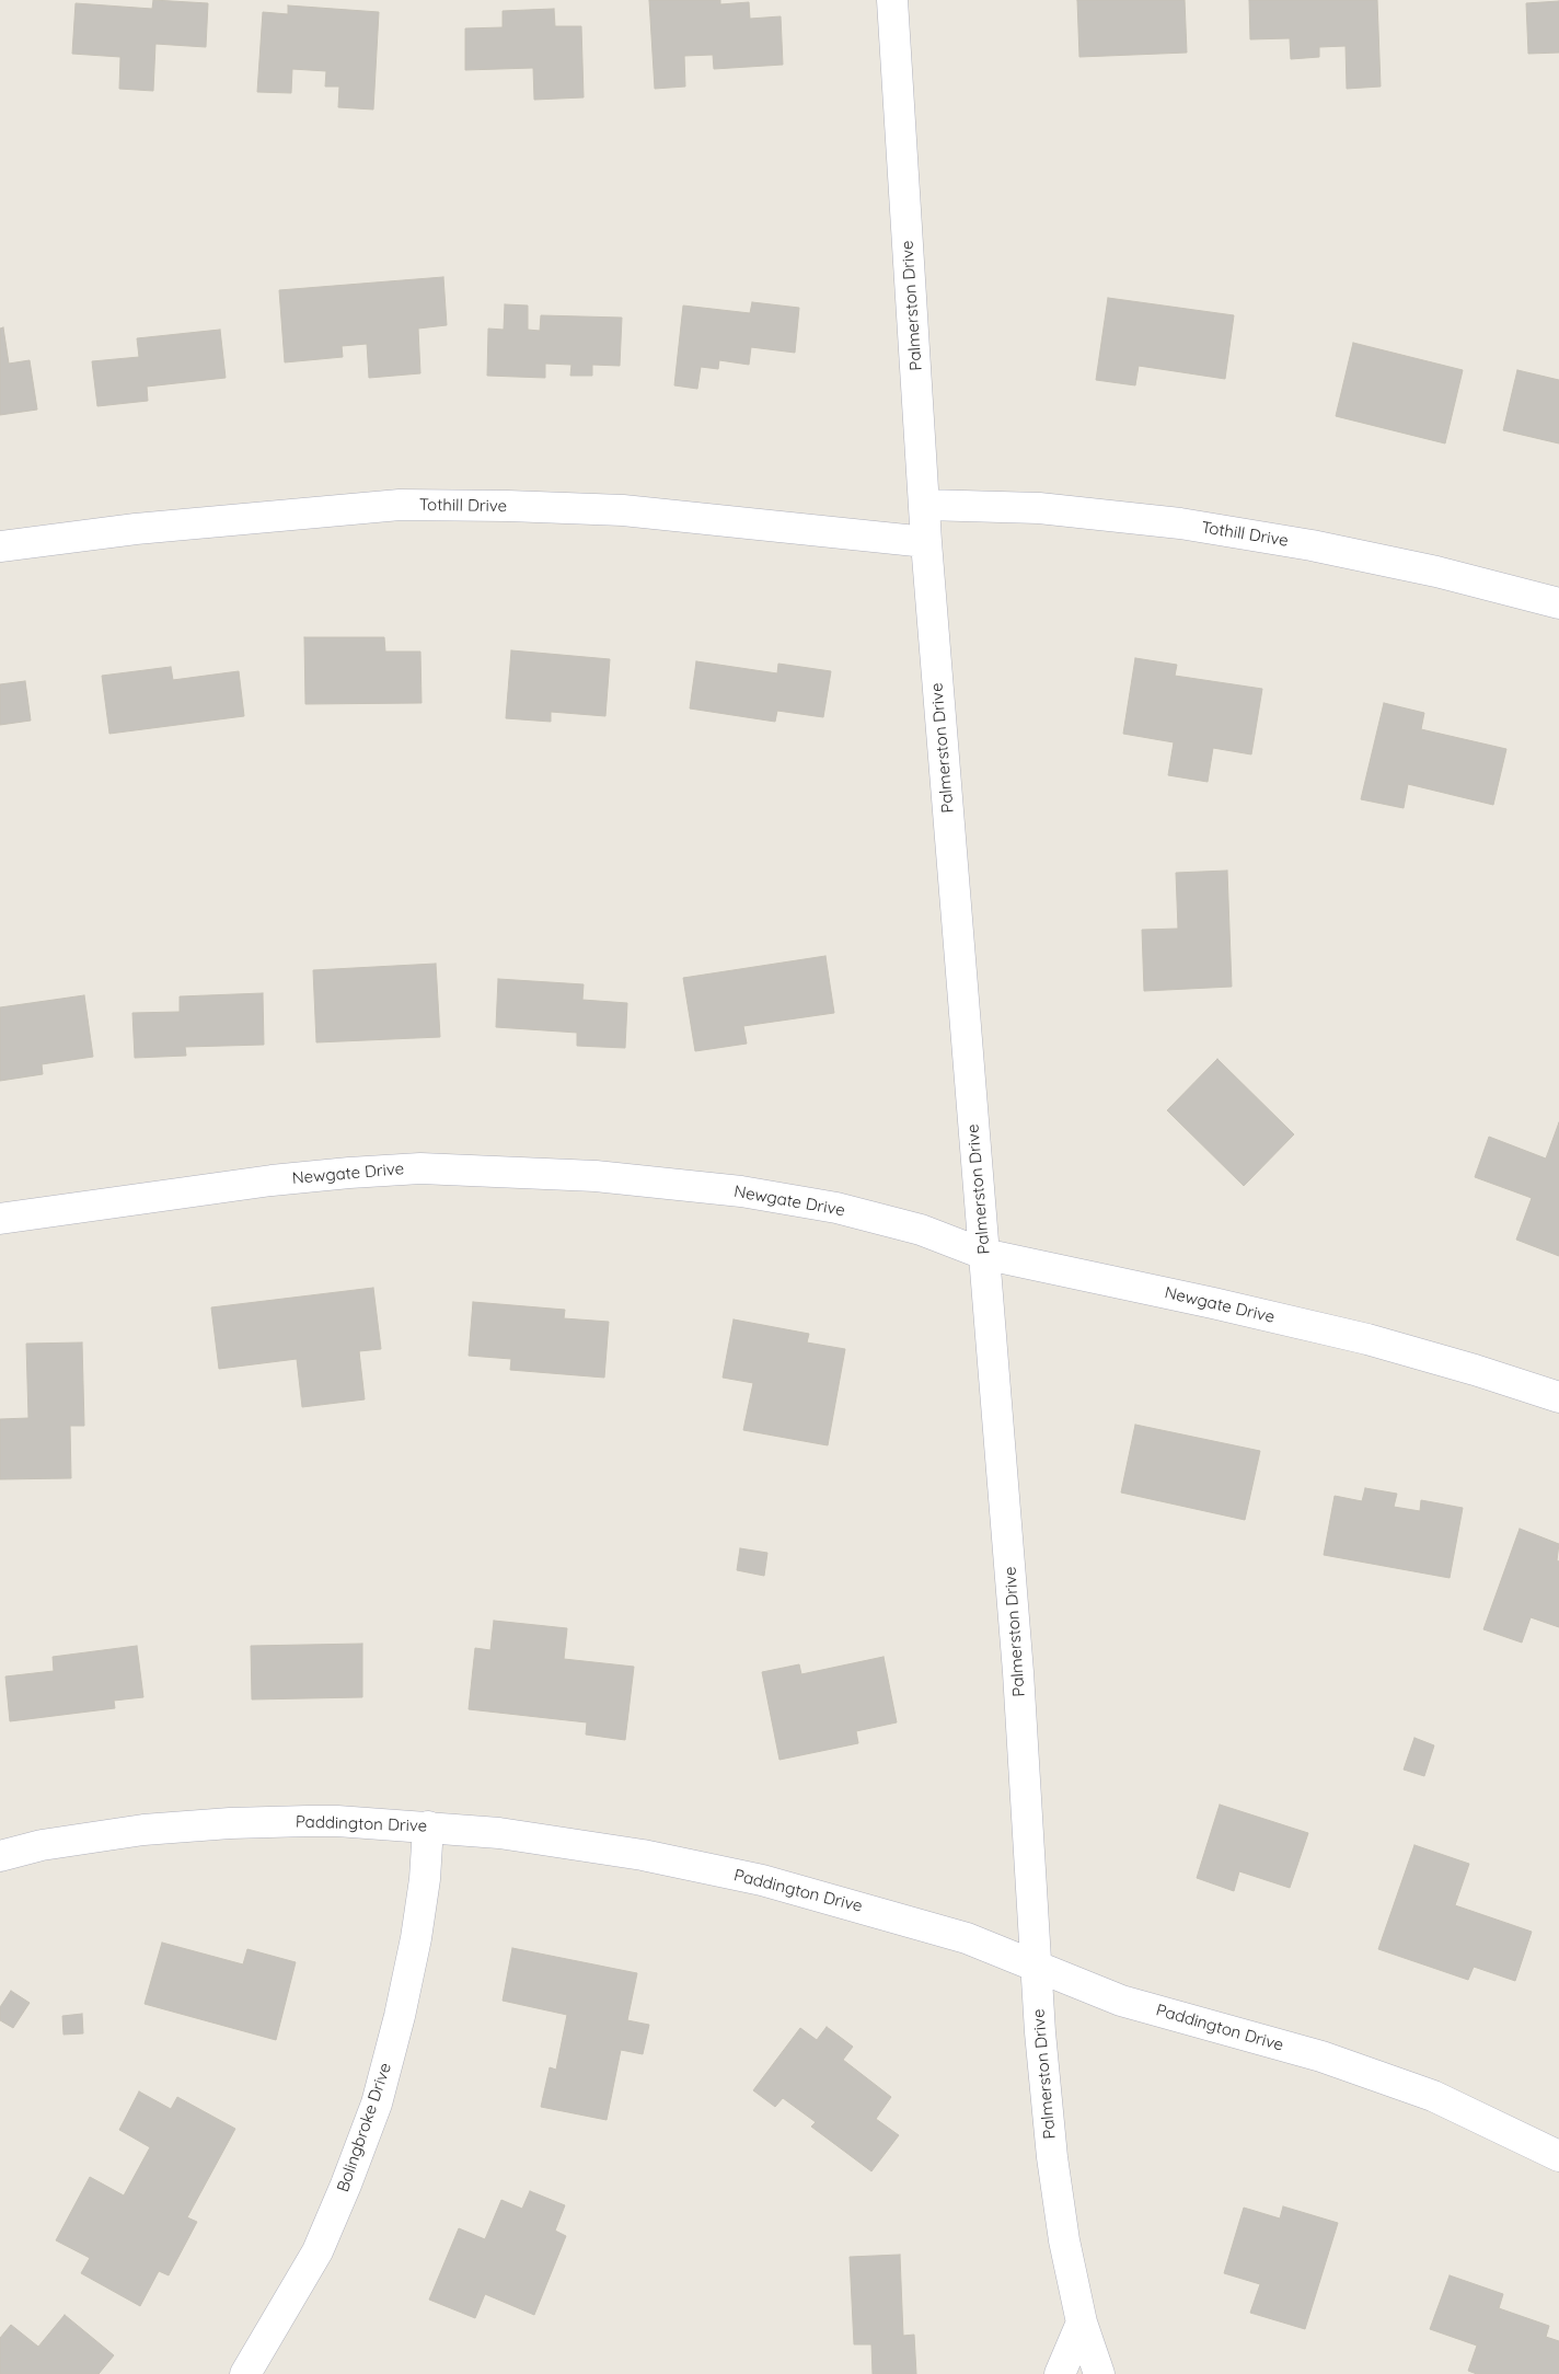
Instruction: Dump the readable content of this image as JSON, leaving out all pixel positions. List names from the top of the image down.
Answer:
{
  "streets": {
    "street": [
      "Palmerston Drive",
      "Tothill Drive",
      "Newgate Drive",
      "Paddington Drive",
      "Bolingbroke Drive"
    ]
  },
  "crossings": [
    ["Palmerston Drive", "Tothill Drive"],
    ["Palmerston Drive", "Newgate Drive"],
    ["Palmerston Drive", "Paddington Drive"],
    ["Paddington Drive", "Bolingbroke Drive"]
  ]
}
